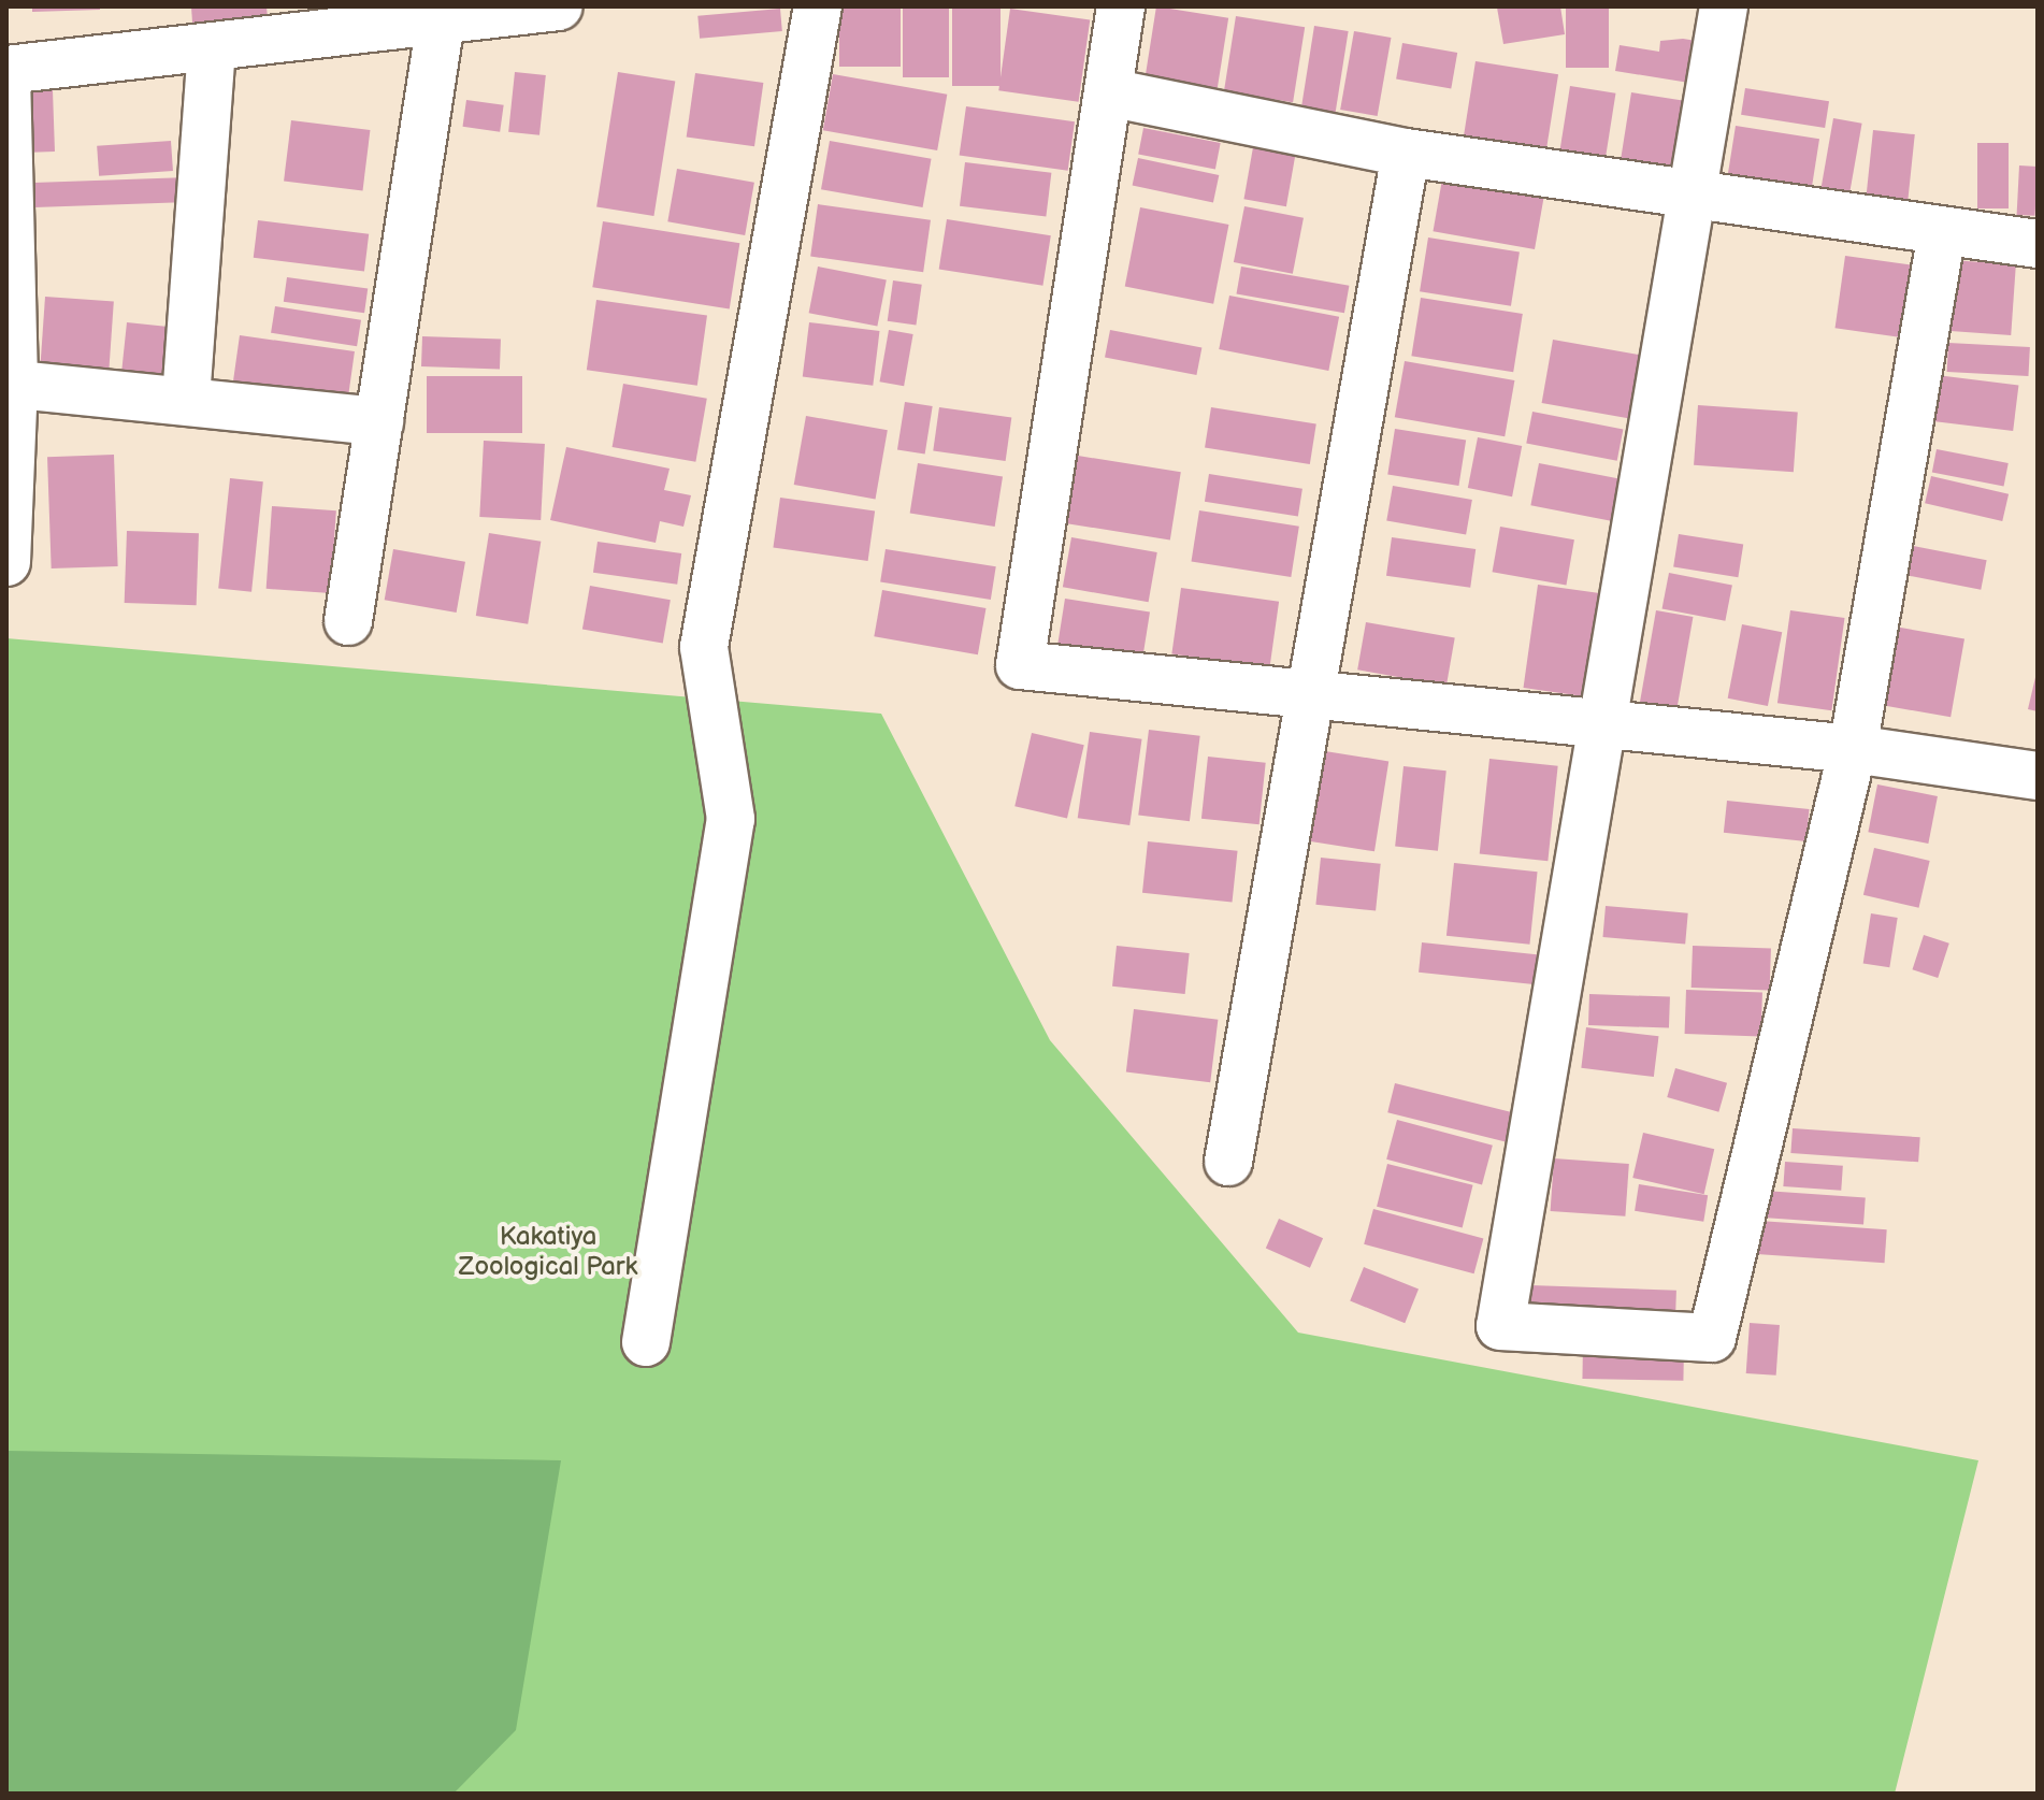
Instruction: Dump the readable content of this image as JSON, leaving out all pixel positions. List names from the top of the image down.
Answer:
{
  "parks": ["Kakatiya Zoological Park"]
}
